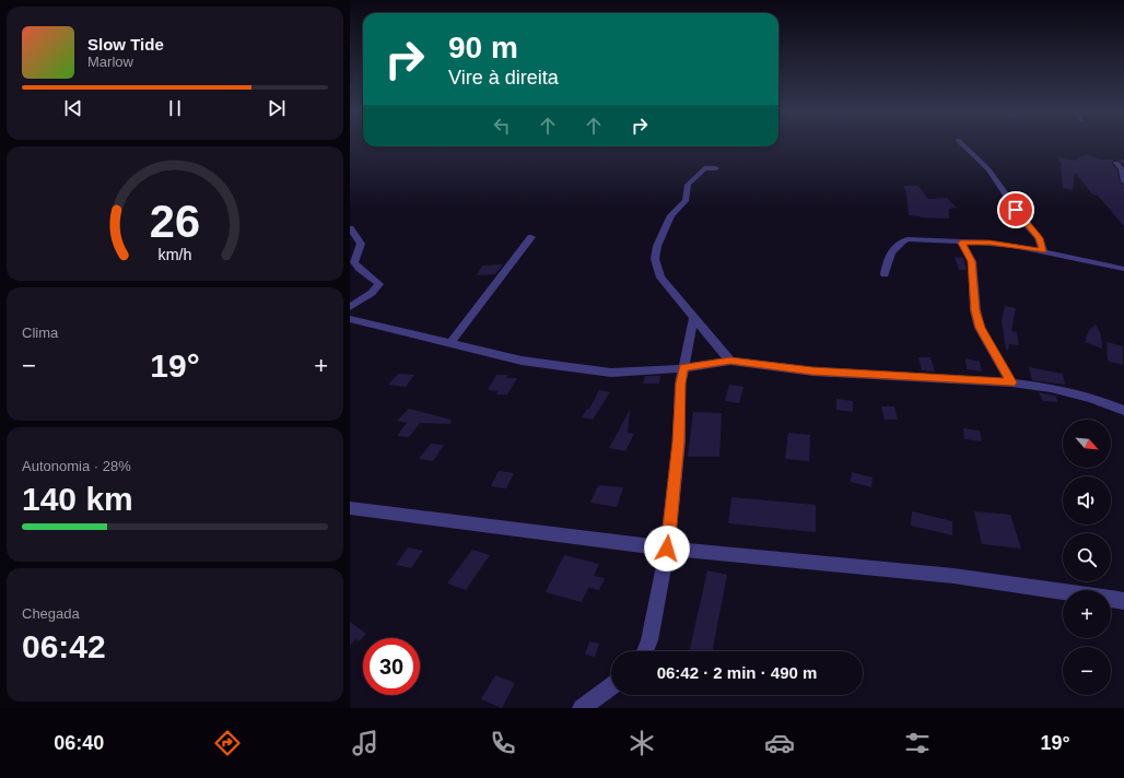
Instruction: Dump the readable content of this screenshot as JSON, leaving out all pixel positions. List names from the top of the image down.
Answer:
{
  "north": "bottom right",
  "page": {
    "turn": ["90 m", "Vire à direita"],
    "song": ["Slow Tide", "Marlow"],
    "tile": [
      "Clima",
      ["Autonomia · 28%", "140 km"],
      ["Chegada", "06:42"]
    ],
    "heat": ["−", "19°", "+"],
    "map_buttons": ["+", "−"],
    "limit": "30",
    "trip": "06:42 · 2 min · 490 m",
    "tabs": ["06:40", "19°"],
    "gauge": ["26", "km/h"]
  }
}
